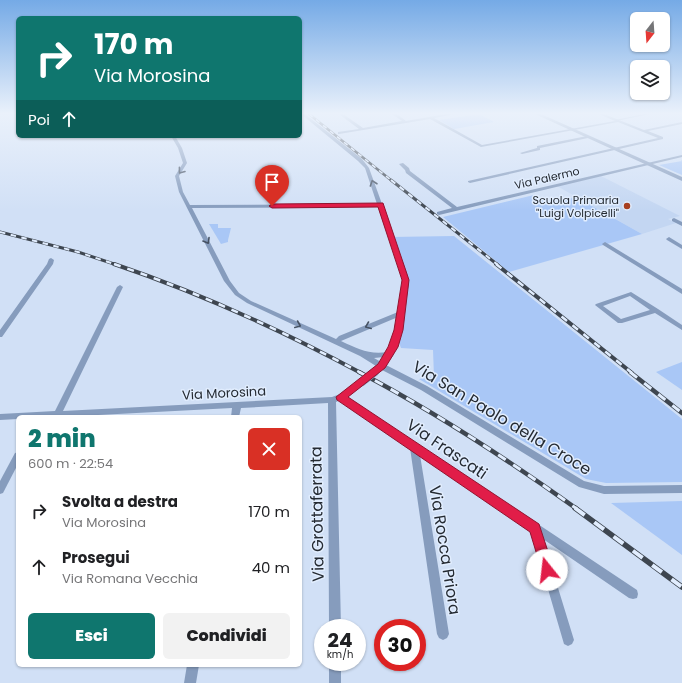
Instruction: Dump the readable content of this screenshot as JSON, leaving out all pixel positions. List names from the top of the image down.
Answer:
{
  "streets": {
    "street": [
      "Via Palermo",
      "Via Morosina",
      "Via San Paolo della Croce",
      "Via Frascati",
      "Via Grottaferrata",
      "Via Rocca Priora"
    ]
  },
  "crossings": [
    ["Via Morosina", "Via Frascati"],
    ["Via Morosina", "Via Grottaferrata"],
    ["Via Frascati", "Via Grottaferrata"],
    ["Via Frascati", "Via Rocca Priora"]
  ],
  "places": ["Scuola Primaria \"Luigi Volpicelli\""],
  "north": "bottom",
  "page": {
    "turn": ["170 m", "Via Morosina"],
    "then": "Poi",
    "heading": ["2 min", "600 m · 22:54"],
    "list": [
      {
        "name": "Svolta a destra",
        "note": "Via Morosina",
        "value": "170 m"
      },
      {
        "name": "Prosegui",
        "note": "Via Romana Vecchia",
        "value": "40 m"
      }
    ],
    "buttons": ["Esci", "Condividi"],
    "speed": "24 km/h",
    "limit": "30"
  }
}
